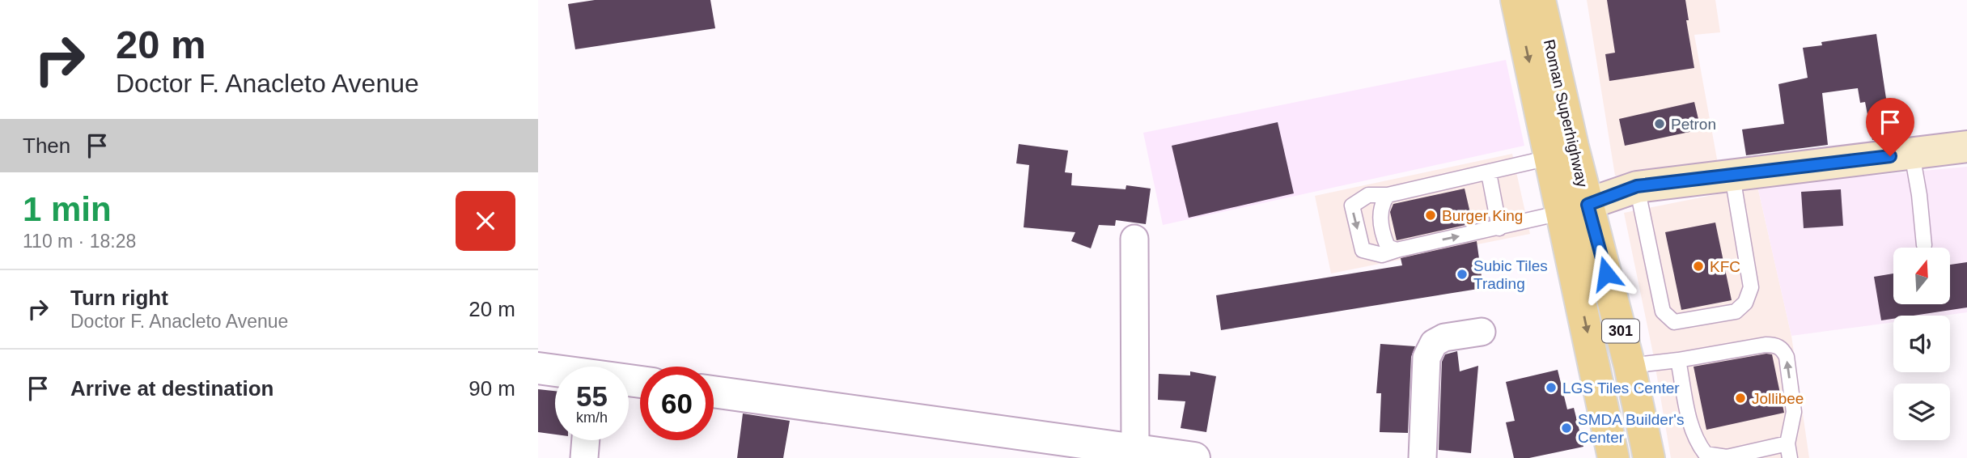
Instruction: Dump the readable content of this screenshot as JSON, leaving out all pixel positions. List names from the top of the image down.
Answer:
{
  "streets": {
    "main road": ["Roman Superhighway", "301"]
  },
  "places": [
    "Petron",
    "Burger King",
    "KFC",
    "Subic Tiles Trading",
    "LGS Tiles Center",
    "Jollibee",
    "SMDA Builder's Center"
  ],
  "north": "top",
  "page": {
    "turn": ["20 m", "Doctor F. Anacleto Avenue"],
    "then": "Then",
    "heading": ["1 min", "110 m · 18:28"],
    "list": [
      {
        "name": "Turn right",
        "note": "Doctor F. Anacleto Avenue",
        "value": "20 m"
      },
      {
        "name": "Arrive at destination",
        "value": "90 m"
      }
    ],
    "speed": "55 km/h",
    "limit": "60"
  }
}
